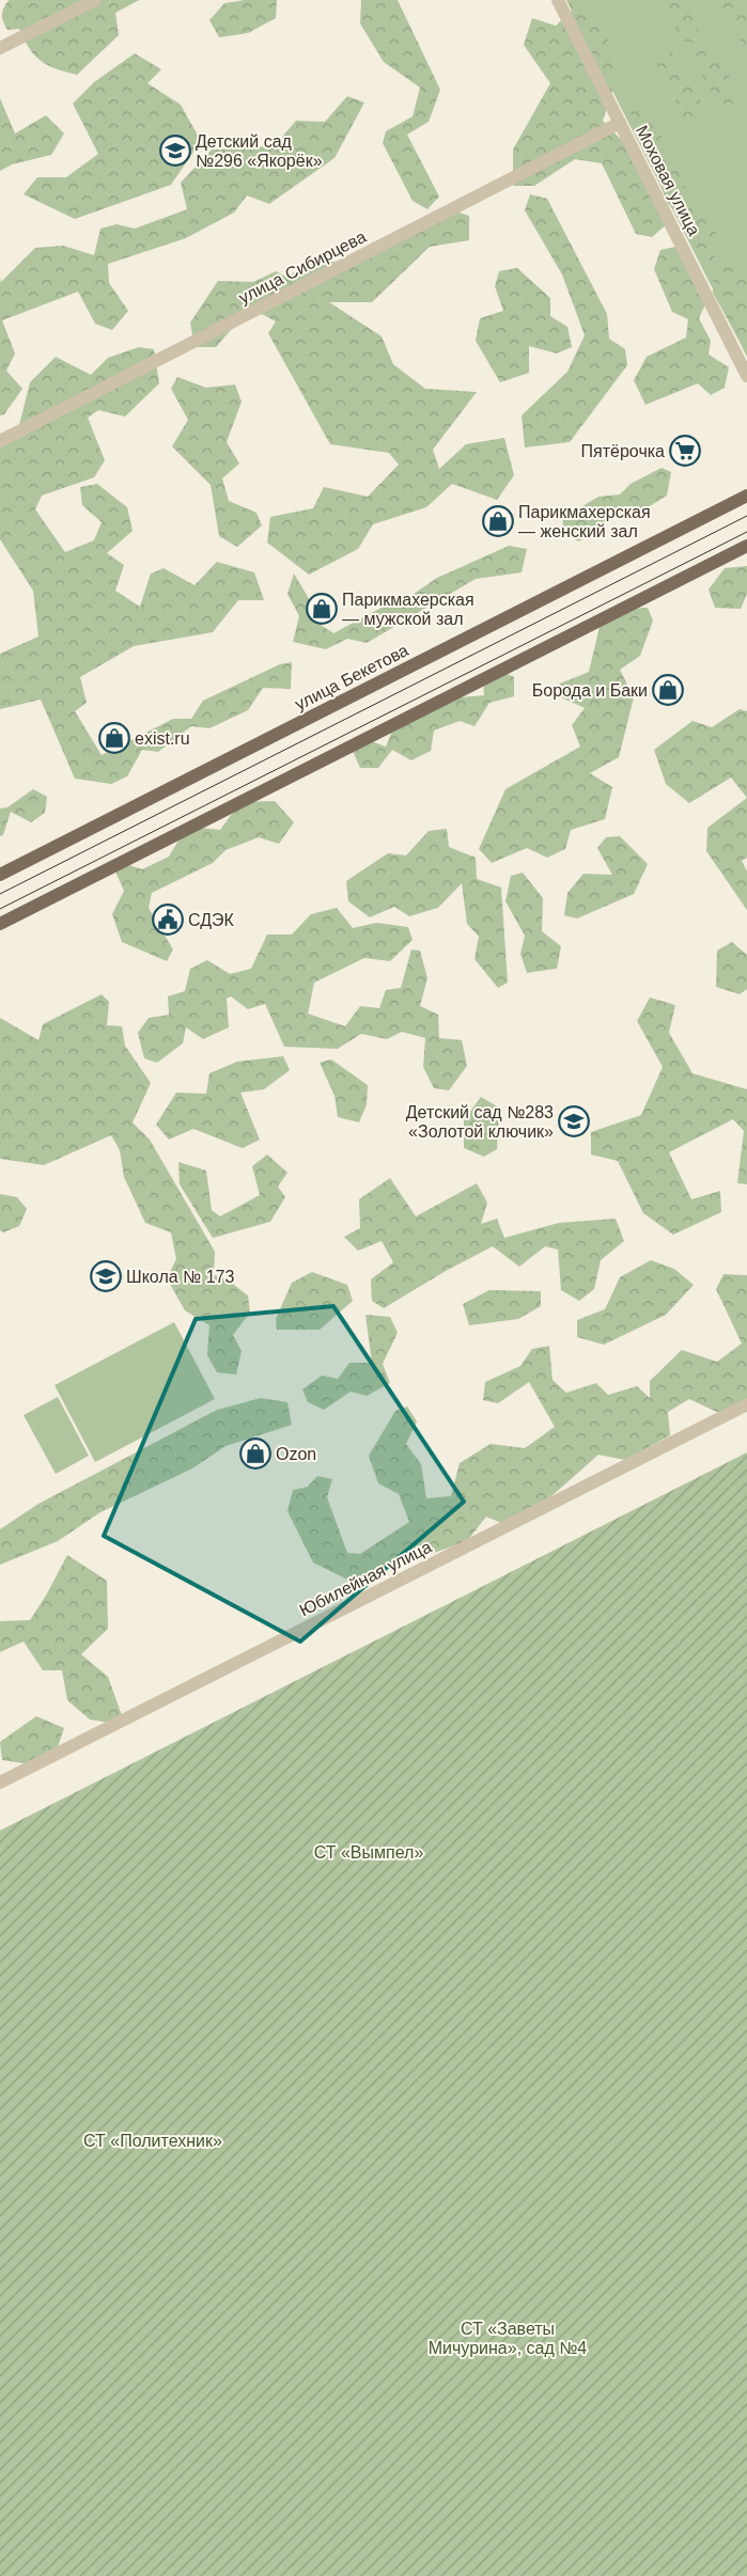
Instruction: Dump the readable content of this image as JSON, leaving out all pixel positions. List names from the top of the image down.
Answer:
{
  "streets": {
    "main road": ["улица Бекетова"],
    "street": ["Моховая улица", "улица Сибирцева", "Юбилейная улица"]
  },
  "crossings": [
    ["Моховая улица", "улица Сибирцева"]
  ],
  "parks": ["СТ «Вымпел»", "СТ «Политехник»", "СТ «Заветы Мичурина», сад №4"],
  "places": {
    "school or university": ["Детский сад №296 «Якорёк»", "Детский сад №283 «Золотой ключик»", "Школа № 173"],
    "supermarket": ["Пятёрочка"],
    "shop": [
      "Парикмахерская — женский зал",
      "Парикмахерская — мужской зал",
      "Борода и Баки",
      "exist.ru",
      "Ozon"
    ],
    "public building": ["СДЭК"]
  }
}
